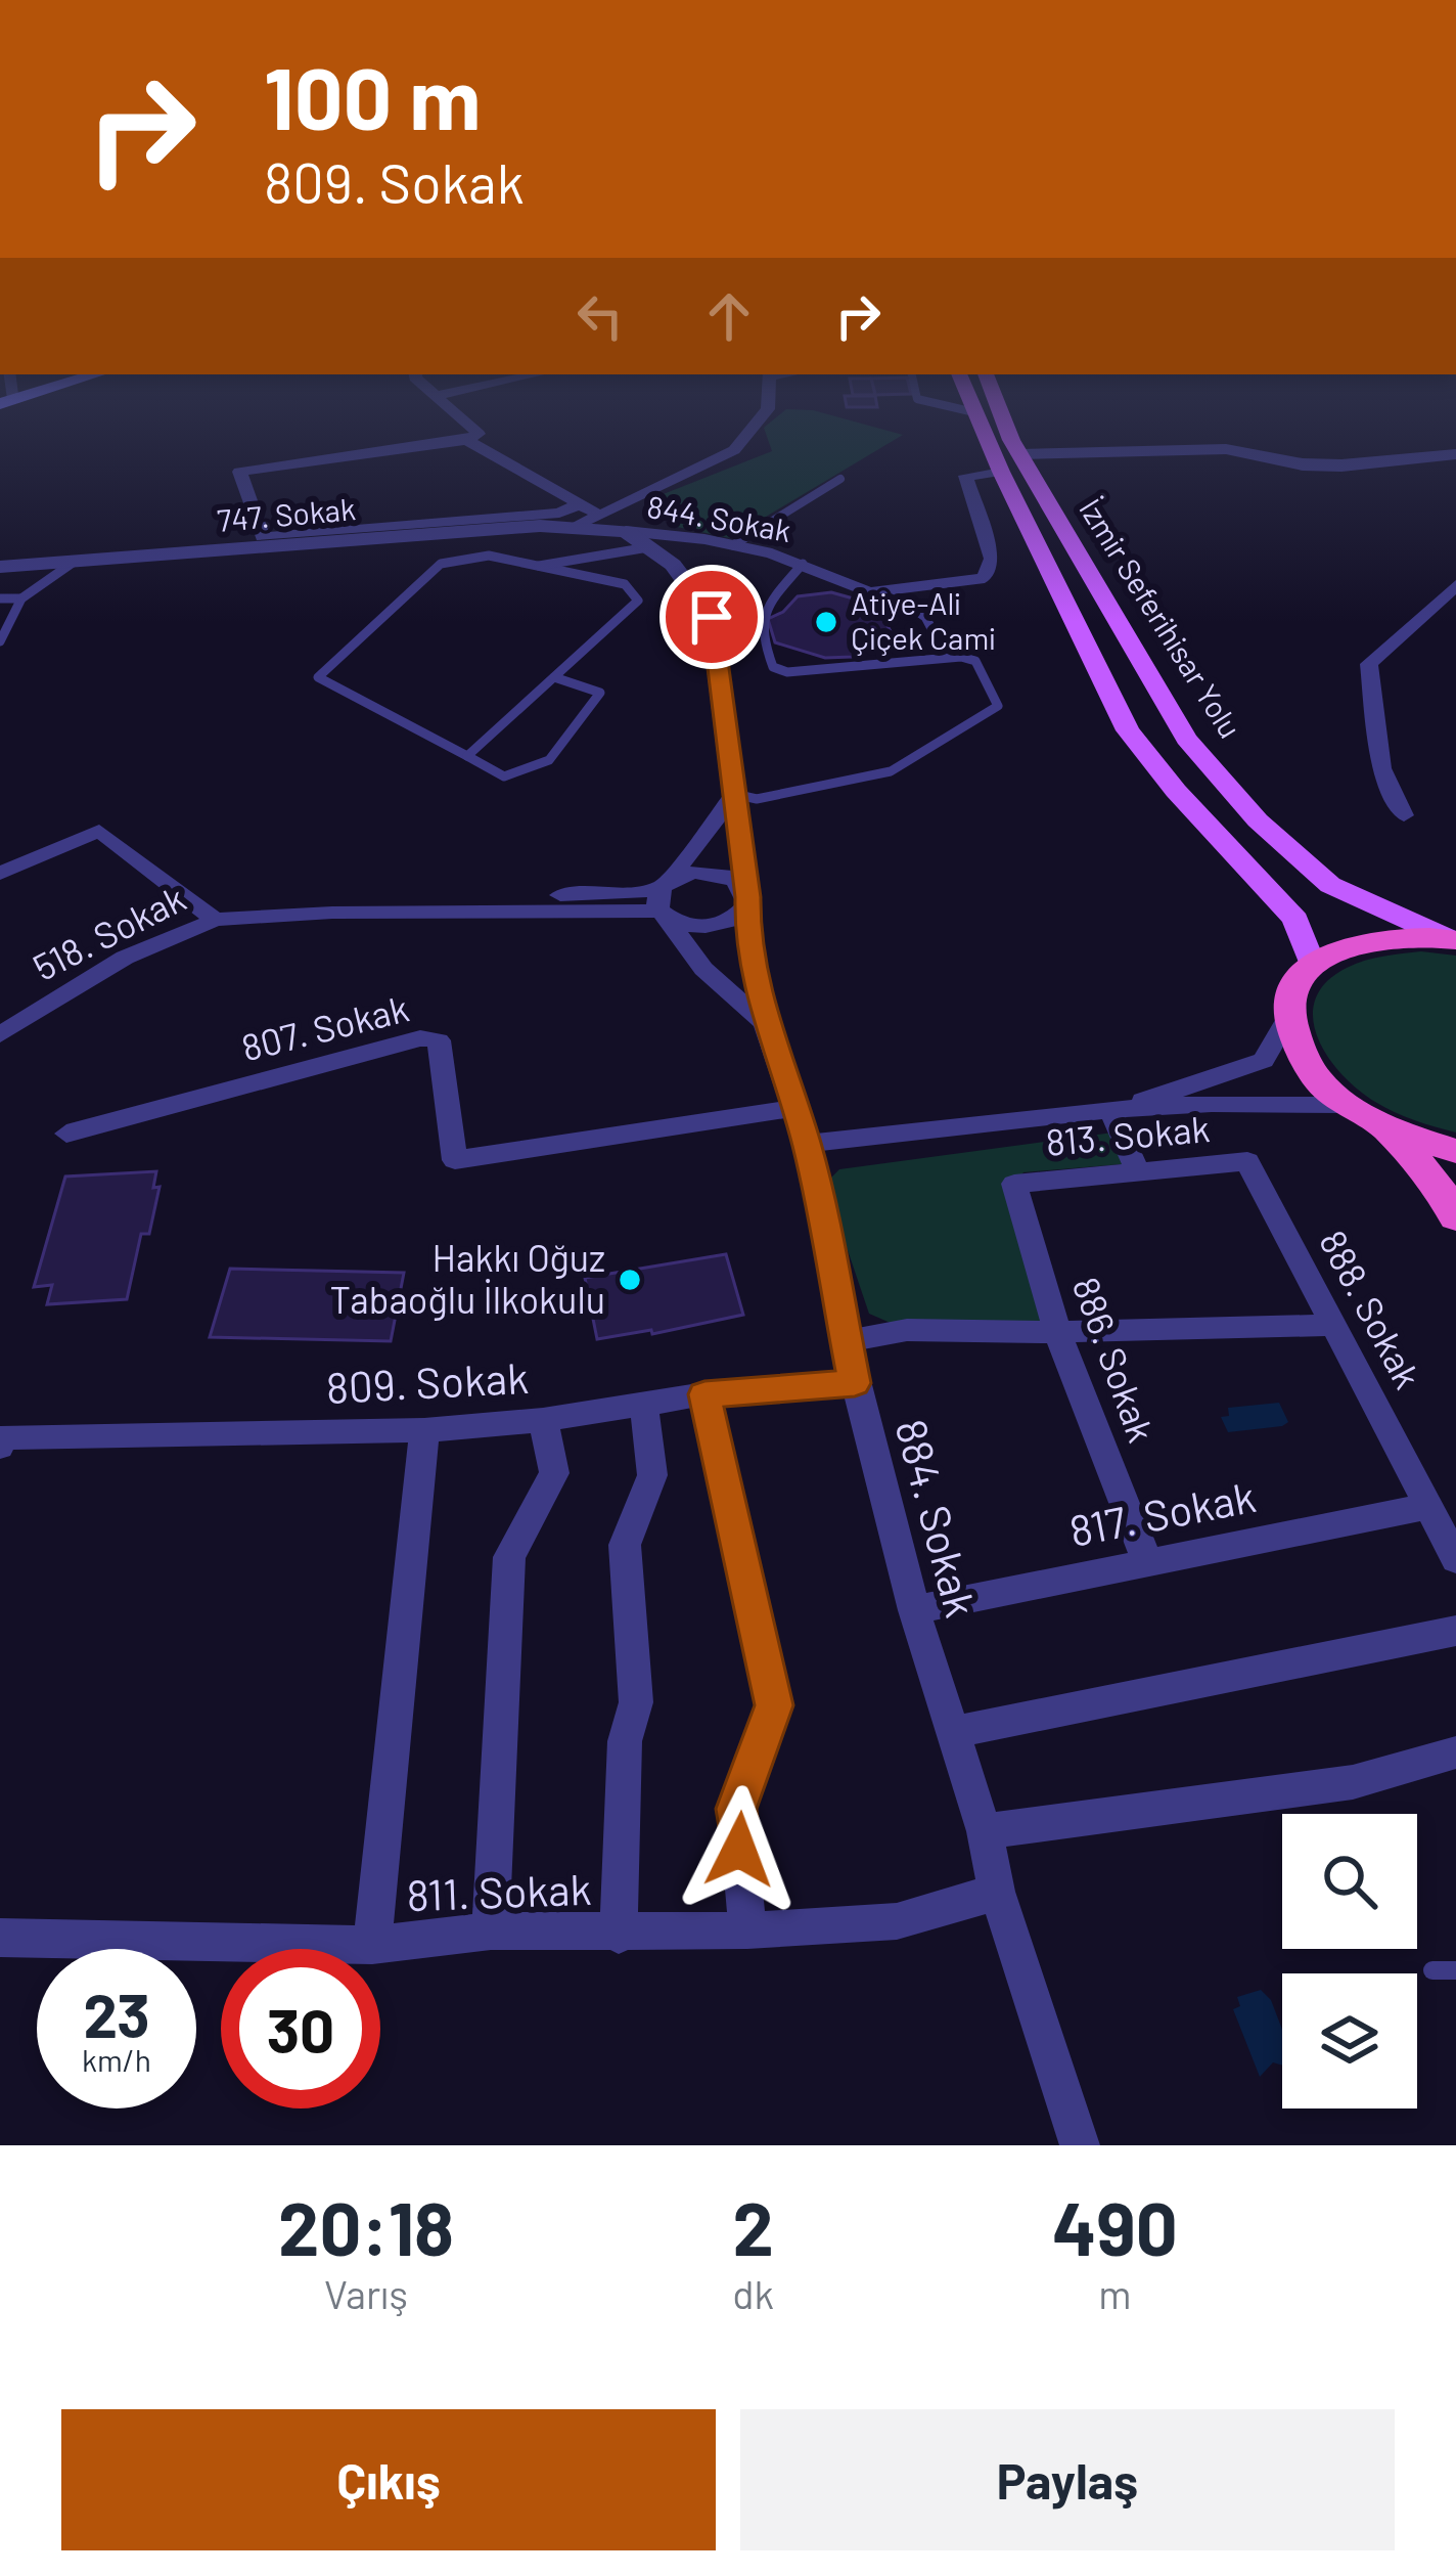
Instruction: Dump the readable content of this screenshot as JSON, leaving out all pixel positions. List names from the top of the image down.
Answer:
{
  "streets": {
    "main road": ["İzmir Seferihisar Yolu"],
    "street": [
      "747. Sokak",
      "844. Sokak",
      "518. Sokak",
      "807. Sokak",
      "813. Sokak",
      "888. Sokak",
      "886. Sokak",
      "809. Sokak",
      "817. Sokak",
      "884. Sokak",
      "811. Sokak"
    ]
  },
  "crossings": [
    ["747. Sokak", "844. Sokak"],
    ["747. Sokak", "884. Sokak"],
    ["844. Sokak", "884. Sokak"],
    ["807. Sokak", "884. Sokak"],
    ["813. Sokak", "888. Sokak"],
    ["813. Sokak", "886. Sokak"],
    ["888. Sokak", "817. Sokak"],
    ["886. Sokak", "817. Sokak"],
    ["809. Sokak", "884. Sokak"],
    ["817. Sokak", "884. Sokak"],
    ["884. Sokak", "811. Sokak"]
  ],
  "places": ["Atiye-Ali Çiçek Cami", "Hakkı Oğuz Tabaoğlu İlkokulu"],
  "page": {
    "turn": ["100 m", "809. Sokak"],
    "speed": "23 km/h",
    "limit": "30",
    "eta": [
      "20:18",
      "Varış",
      "2",
      "dk",
      "490",
      "m"
    ],
    "buttons": ["Çıkış", "Paylaş"]
  }
}
